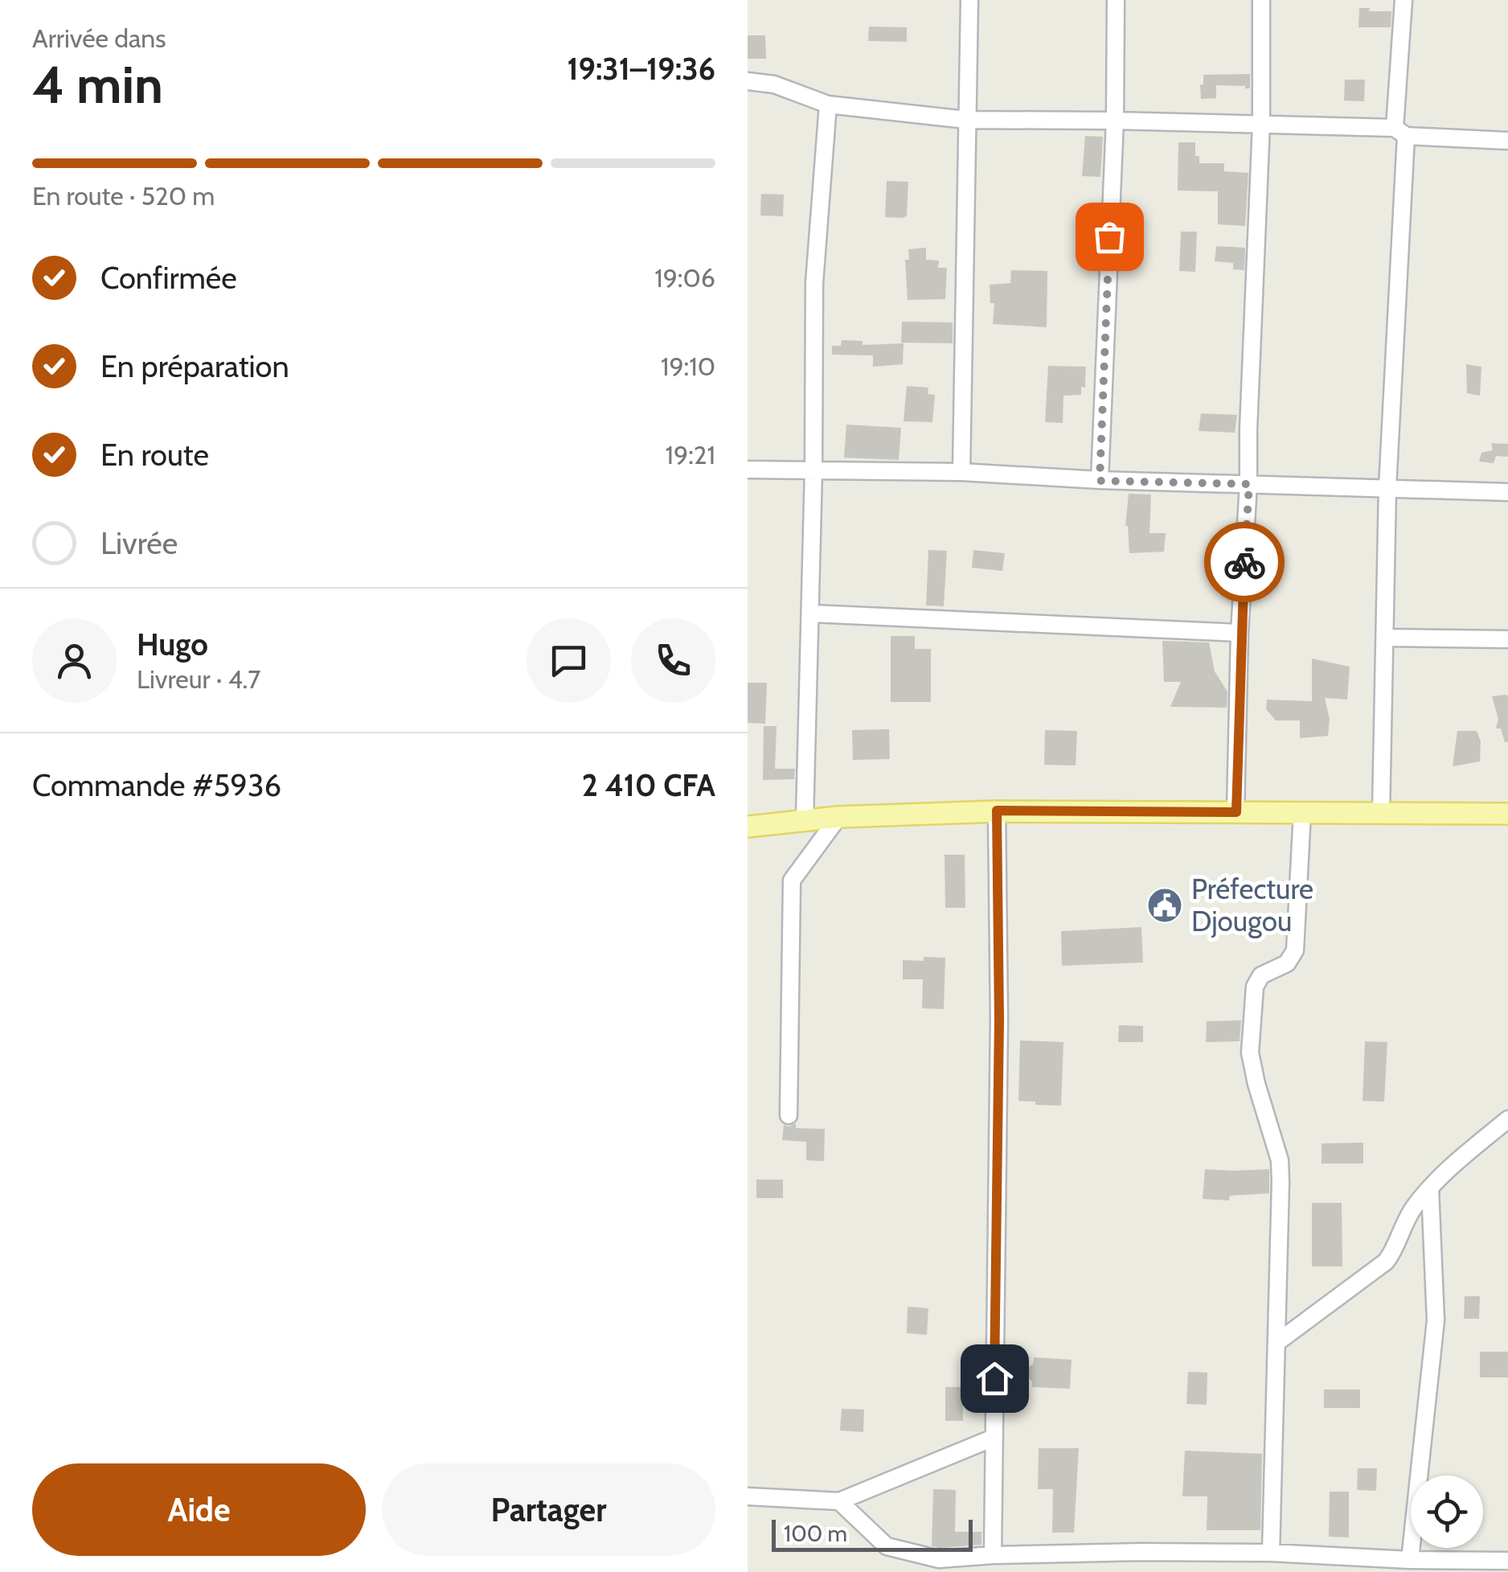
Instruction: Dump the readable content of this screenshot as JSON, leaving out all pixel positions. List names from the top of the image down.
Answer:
{
  "places": {
    "public building": ["Préfecture Djougou"]
  },
  "scale_bar": "100 m",
  "page": {
    "heading": ["4 min", "Arrivée dans", "19:31–19:36"],
    "panel": [
      "Hugo",
      "Livreur · 4.7",
      "Commande #5936",
      "2 410 CFA"
    ],
    "bar": "En route · 520 m",
    "list": [
      ["Confirmée", "19:06"],
      ["En préparation", "19:10"],
      ["En route", "19:21"],
      "Livrée"
    ],
    "buttons": ["Aide", "Partager"],
    "scale": "100 m"
  }
}
